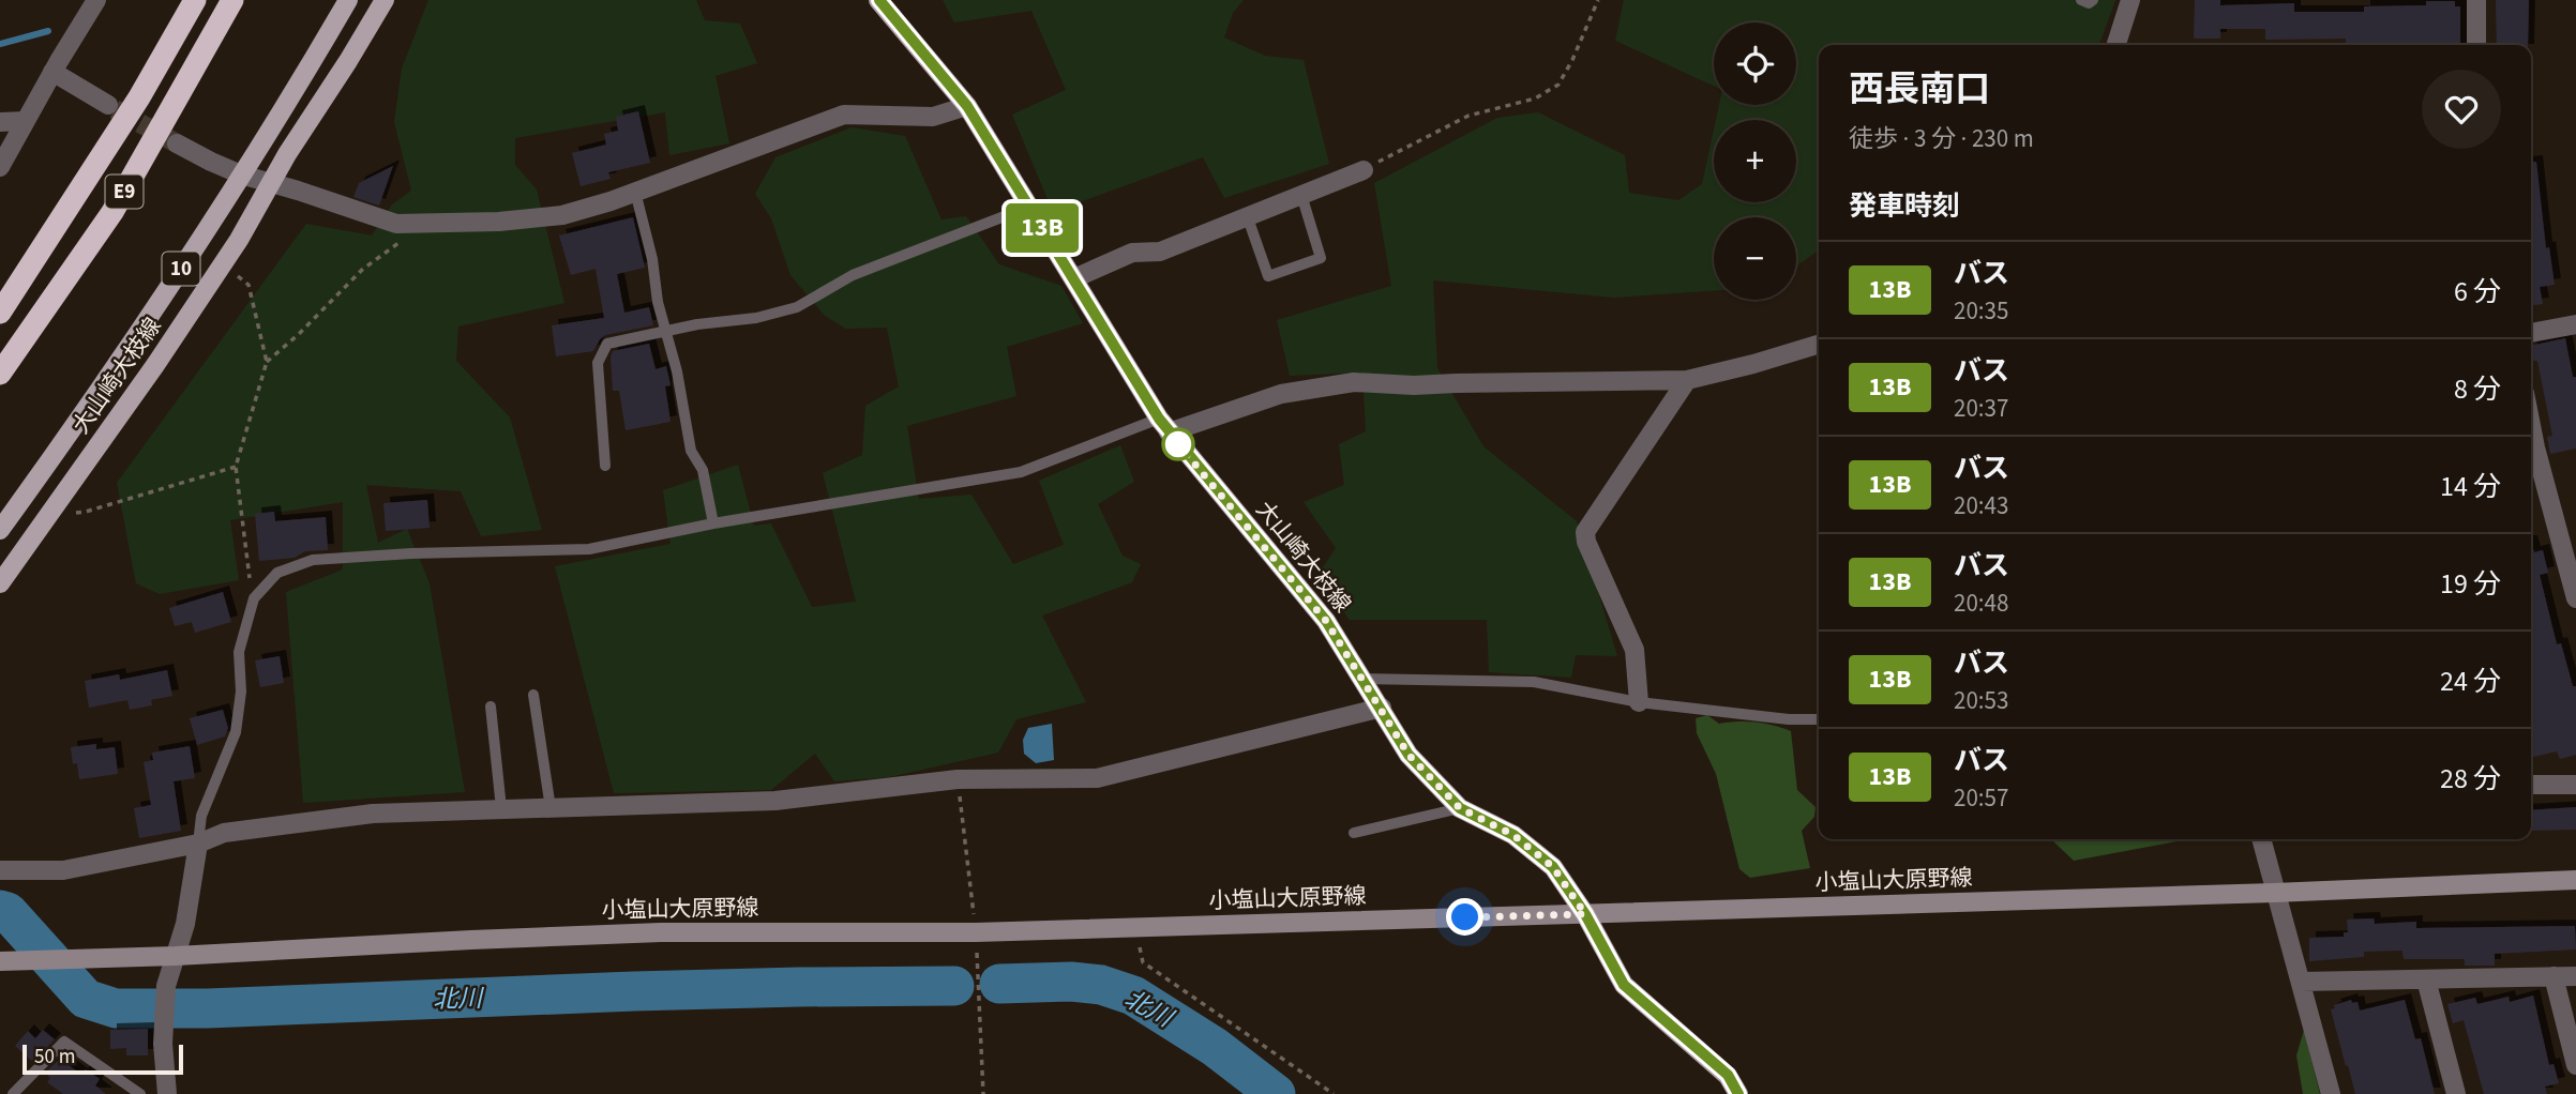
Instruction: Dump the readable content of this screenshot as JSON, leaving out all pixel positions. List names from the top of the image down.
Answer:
{
  "streets": {
    "highway": ["E9"],
    "main road": ["10", "大山崎大枝線", "小塩山大原野線"]
  },
  "crossings": [
    ["大山崎大枝線", "小塩山大原野線"]
  ],
  "water": ["北川"],
  "lines": ["bus line 13B"],
  "scale_bar": "50 m",
  "page": {
    "on_map": "13B",
    "map_buttons": ["+", "−"],
    "heading": [
      ["西長南口", "徒歩 · 3 分 · 230 m"],
      "発車時刻"
    ],
    "list": [
      {
        "mark": "13B",
        "name": "バス",
        "note": "20:35",
        "value": "6 分"
      },
      {
        "mark": "13B",
        "name": "バス",
        "note": "20:37",
        "value": "8 分"
      },
      {
        "mark": "13B",
        "name": "バス",
        "note": "20:43",
        "value": "14 分"
      },
      {
        "mark": "13B",
        "name": "バス",
        "note": "20:48",
        "value": "19 分"
      },
      {
        "mark": "13B",
        "name": "バス",
        "note": "20:53",
        "value": "24 分"
      },
      {
        "mark": "13B",
        "name": "バス",
        "note": "20:57",
        "value": "28 分"
      }
    ],
    "scale": "50 m"
  }
}
